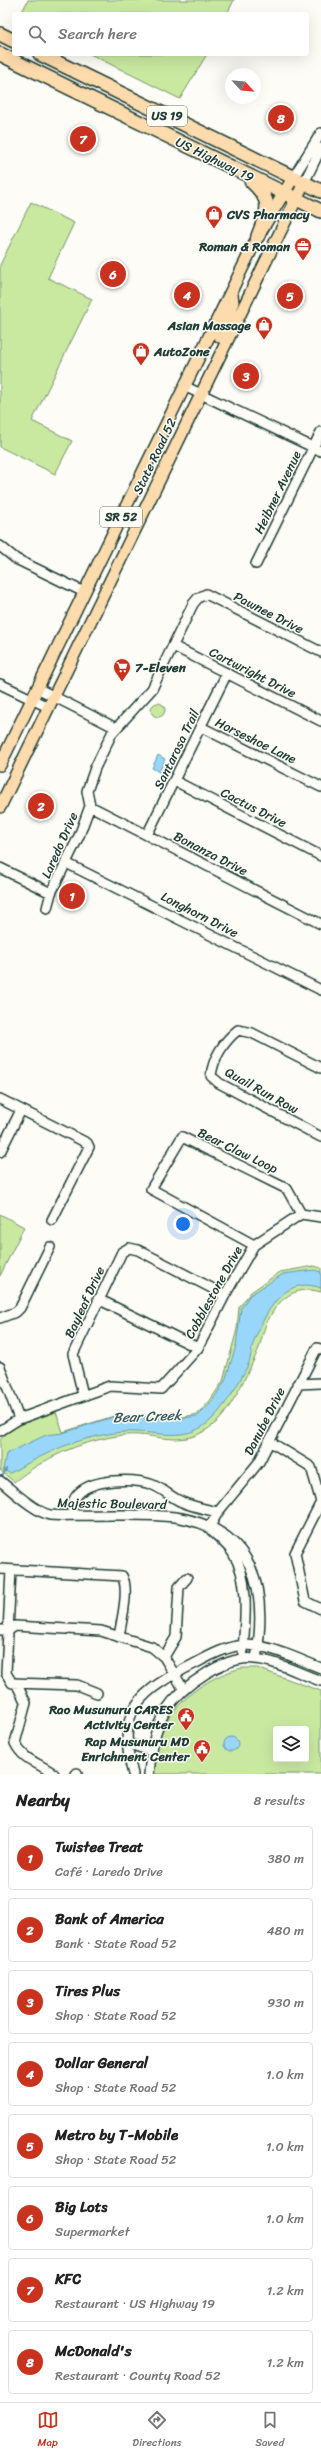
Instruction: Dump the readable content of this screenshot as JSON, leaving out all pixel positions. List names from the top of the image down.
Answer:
{
  "streets": {
    "highway": ["US 19", "US Highway 19"],
    "main road": ["State Road 52", "SR 52"],
    "street": [
      "Heibner Avenue",
      "Pawnee Drive",
      "Cartwright Drive",
      "Horseshoe Lane",
      "Santarosa Trail",
      "Cactus Drive",
      "Laredo Drive",
      "Bonanza Drive",
      "Longhorn Drive",
      "Quail Run Row",
      "Bear Claw Loop",
      "Cobblestone Drive",
      "Bayleaf Drive",
      "Danube Drive",
      "Majestic Boulevard"
    ]
  },
  "crossings": [
    ["US Highway 19", "State Road 52"],
    ["Pawnee Drive", "Laredo Drive"],
    ["Cartwright Drive", "Santarosa Trail"],
    ["Cartwright Drive", "Laredo Drive"],
    ["Horseshoe Lane", "Santarosa Trail"],
    ["Santarosa Trail", "Cactus Drive"],
    ["Santarosa Trail", "Bonanza Drive"],
    ["Laredo Drive", "Bonanza Drive"],
    ["Laredo Drive", "Longhorn Drive"],
    ["Bear Claw Loop", "Cobblestone Drive"],
    ["Cobblestone Drive", "Bayleaf Drive"],
    ["Danube Drive", "Majestic Boulevard"]
  ],
  "water": ["Bear Creek"],
  "places": {
    "shop": ["CVS Pharmacy", "Asian Massage", "AutoZone"],
    "office": ["Roman & Roman"],
    "supermarket": ["7-Eleven"],
    "public building": ["Rao Musunuru CARES Activity Center", "Rap Musunuru MD Enrichment Center"]
  },
  "north": "bottom right",
  "page": {
    "search": "Search here",
    "pins": [
      "8",
      "7",
      "6",
      "4",
      "5",
      "3",
      "2",
      "1"
    ],
    "heading": ["Nearby", "8 results"],
    "list": [
      {
        "mark": "1",
        "name": "Twistee Treat",
        "note": "Café · Laredo Drive",
        "value": "380 m"
      },
      {
        "mark": "2",
        "name": "Bank of America",
        "note": "Bank · State Road 52",
        "value": "480 m"
      },
      {
        "mark": "3",
        "name": "Tires Plus",
        "note": "Shop · State Road 52",
        "value": "930 m"
      },
      {
        "mark": "4",
        "name": "Dollar General",
        "note": "Shop · State Road 52",
        "value": "1.0 km"
      },
      {
        "mark": "5",
        "name": "Metro by T-Mobile",
        "note": "Shop · State Road 52",
        "value": "1.0 km"
      },
      {
        "mark": "6",
        "name": "Big Lots",
        "note": "Supermarket",
        "value": "1.0 km"
      },
      {
        "mark": "7",
        "name": "KFC",
        "note": "Restaurant · US Highway 19",
        "value": "1.2 km"
      },
      {
        "mark": "8",
        "name": "McDonald's",
        "note": "Restaurant · County Road 52",
        "value": "1.2 km"
      }
    ],
    "nav": ["Map", "Directions", "Saved"]
  }
}
